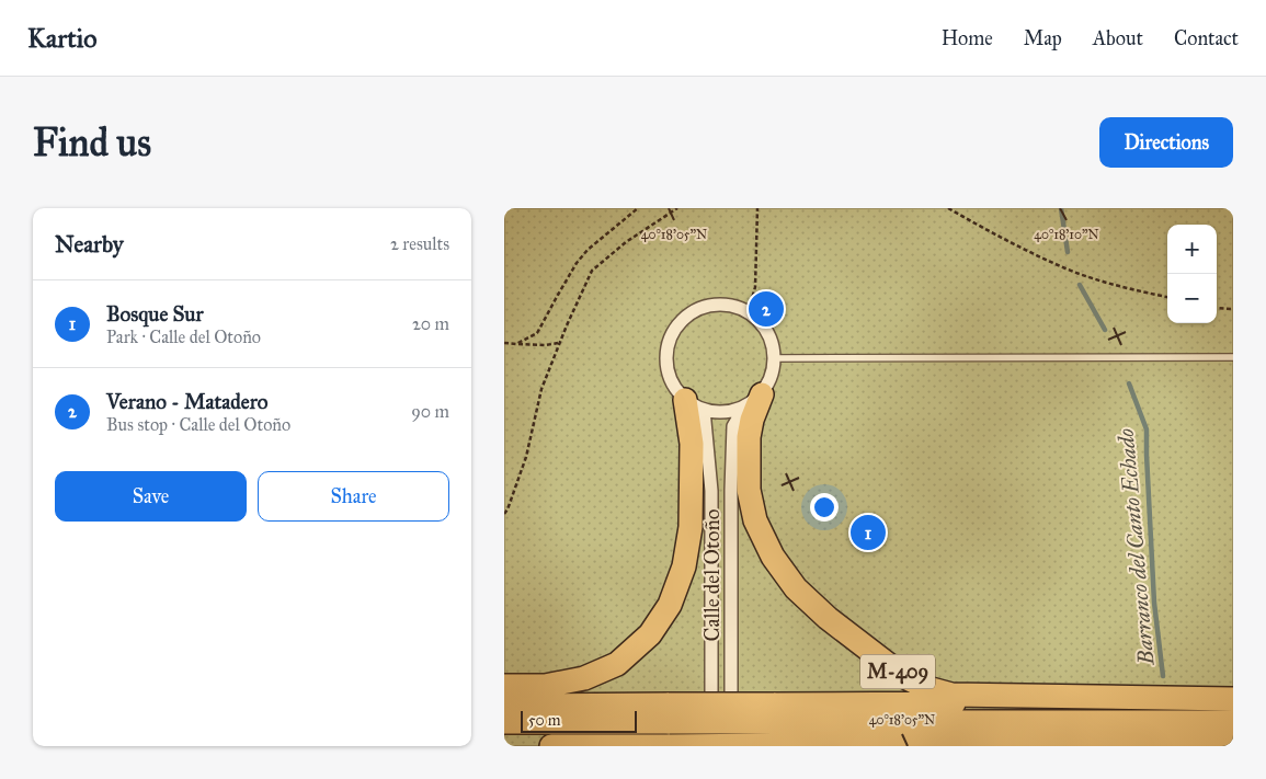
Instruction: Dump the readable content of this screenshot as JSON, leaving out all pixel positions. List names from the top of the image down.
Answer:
{
  "streets": {
    "highway": ["M-409"],
    "street": ["Calle del Otoño"]
  },
  "crossings": [
    ["Calle del Otoño", "M-409"]
  ],
  "water": ["Barranco del Canto Echado"],
  "scale_bar": "50 m",
  "page": {
    "header": "Kartio",
    "nav": [
      "Home",
      "Map",
      "About",
      "Contact"
    ],
    "buttons": [
      "Directions",
      ["Save", "Share"]
    ],
    "title": "Find us",
    "heading": ["Nearby", "2 results"],
    "map_buttons": ["+", "−"],
    "list": [
      {
        "mark": "1",
        "name": "Bosque Sur",
        "note": "Park · Calle del Otoño",
        "value": "20 m"
      },
      {
        "mark": "2",
        "name": "Verano - Matadero",
        "note": "Bus stop · Calle del Otoño",
        "value": "90 m"
      }
    ],
    "pins": ["2", "1"],
    "scale": "50 m"
  },
  "coordinates": ["40°18'05\"N", "40°18'10\"N"]
}
